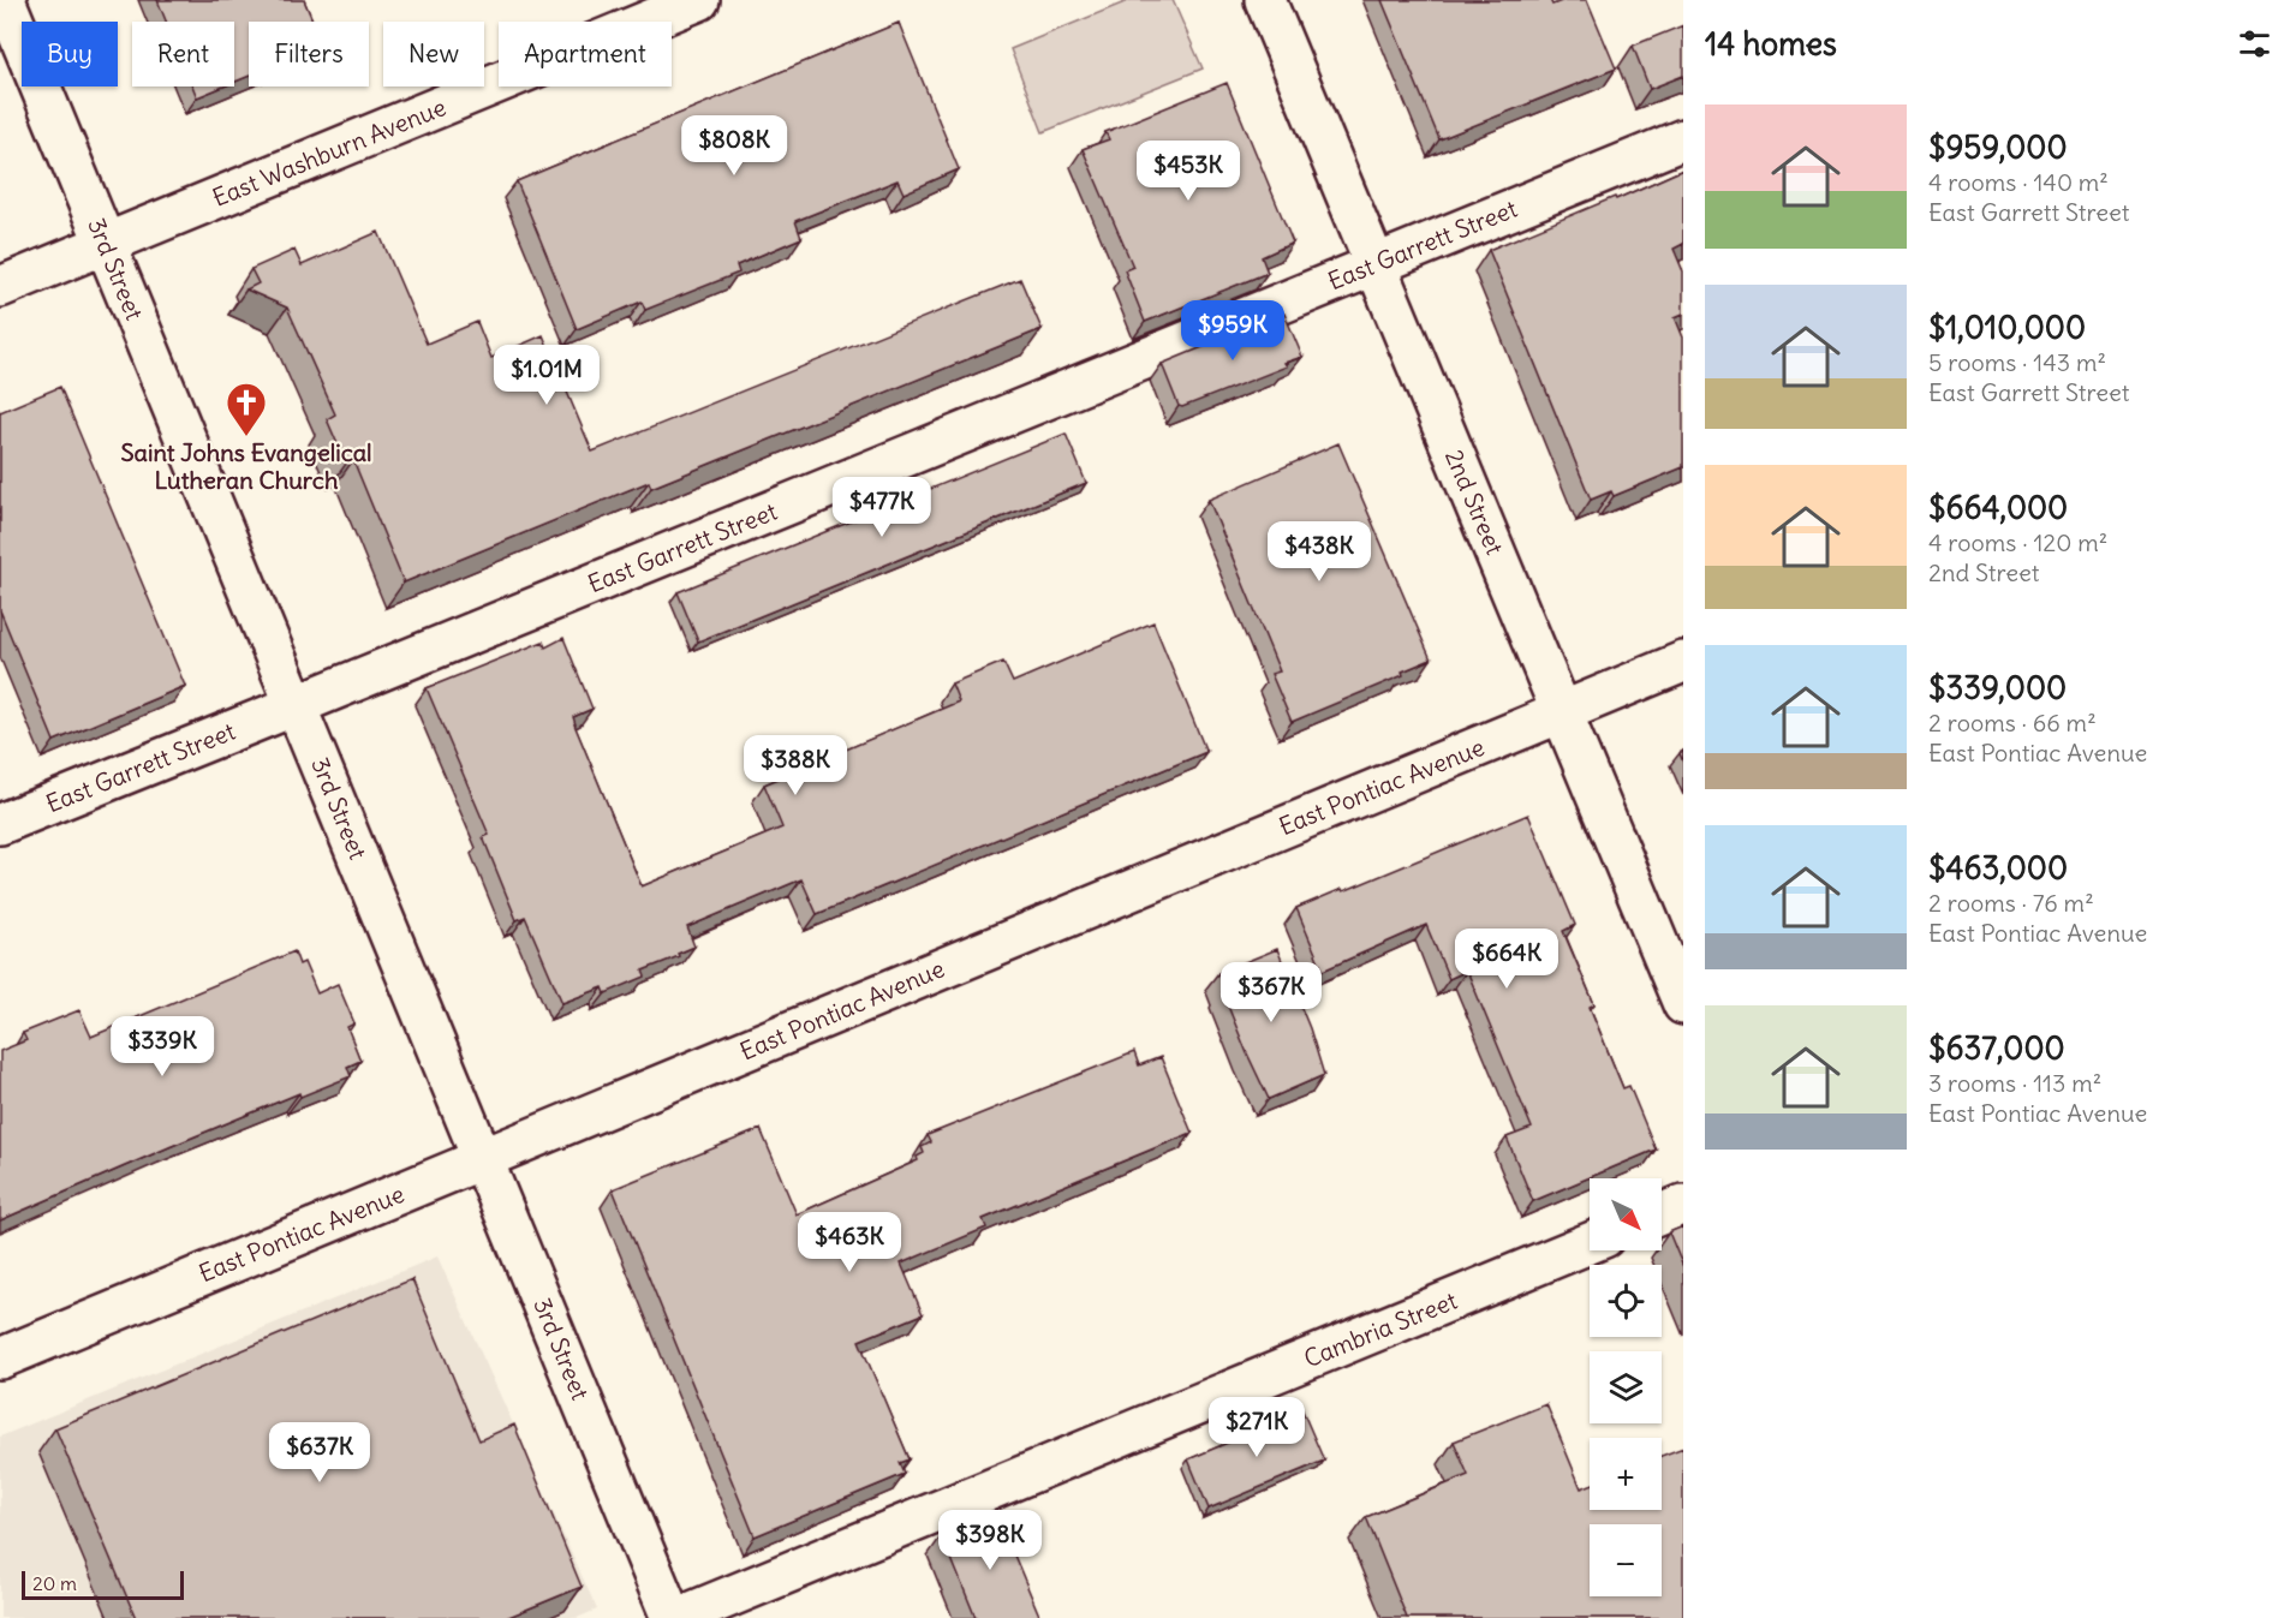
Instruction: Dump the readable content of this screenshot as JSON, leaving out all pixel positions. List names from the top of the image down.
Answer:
{
  "streets": {
    "street": [
      "East Washburn Avenue",
      "East Garrett Street",
      "3rd Street",
      "2nd Street",
      "East Pontiac Avenue",
      "Cambria Street"
    ]
  },
  "crossings": [
    ["East Washburn Avenue", "3rd Street"],
    ["East Garrett Street", "3rd Street"],
    ["East Garrett Street", "2nd Street"],
    ["3rd Street", "East Pontiac Avenue"],
    ["3rd Street", "Cambria Street"],
    ["2nd Street", "East Pontiac Avenue"]
  ],
  "places": {
    "church": ["Saint Johns Evangelical Lutheran Church"]
  },
  "scale_bar": "20 m",
  "north": "bottom right",
  "page": {
    "heading": "14 homes",
    "chip": [
      "Buy",
      "Rent",
      "Filters",
      "New",
      "Apartment"
    ],
    "list": [
      {
        "name": "$959,000",
        "note": "4 rooms · 140 m² · East Garrett Street"
      },
      {
        "name": "$1,010,000",
        "note": "5 rooms · 143 m² · East Garrett Street"
      },
      {
        "name": "$664,000",
        "note": "4 rooms · 120 m² · 2nd Street"
      },
      {
        "name": "$339,000",
        "note": "2 rooms · 66 m² · East Pontiac Avenue"
      },
      {
        "name": "$463,000",
        "note": "2 rooms · 76 m² · East Pontiac Avenue"
      },
      {
        "name": "$637,000",
        "note": "3 rooms · 113 m² · East Pontiac Avenue"
      }
    ],
    "price": [
      "$808K",
      "$453K",
      "$959K",
      "$1.01M",
      "$477K",
      "$438K",
      "$388K",
      "$664K",
      "$367K",
      "$339K",
      "$463K",
      "$271K",
      "$637K",
      "$398K"
    ],
    "map_buttons": ["+", "−"],
    "scale": "20 m"
  }
}
